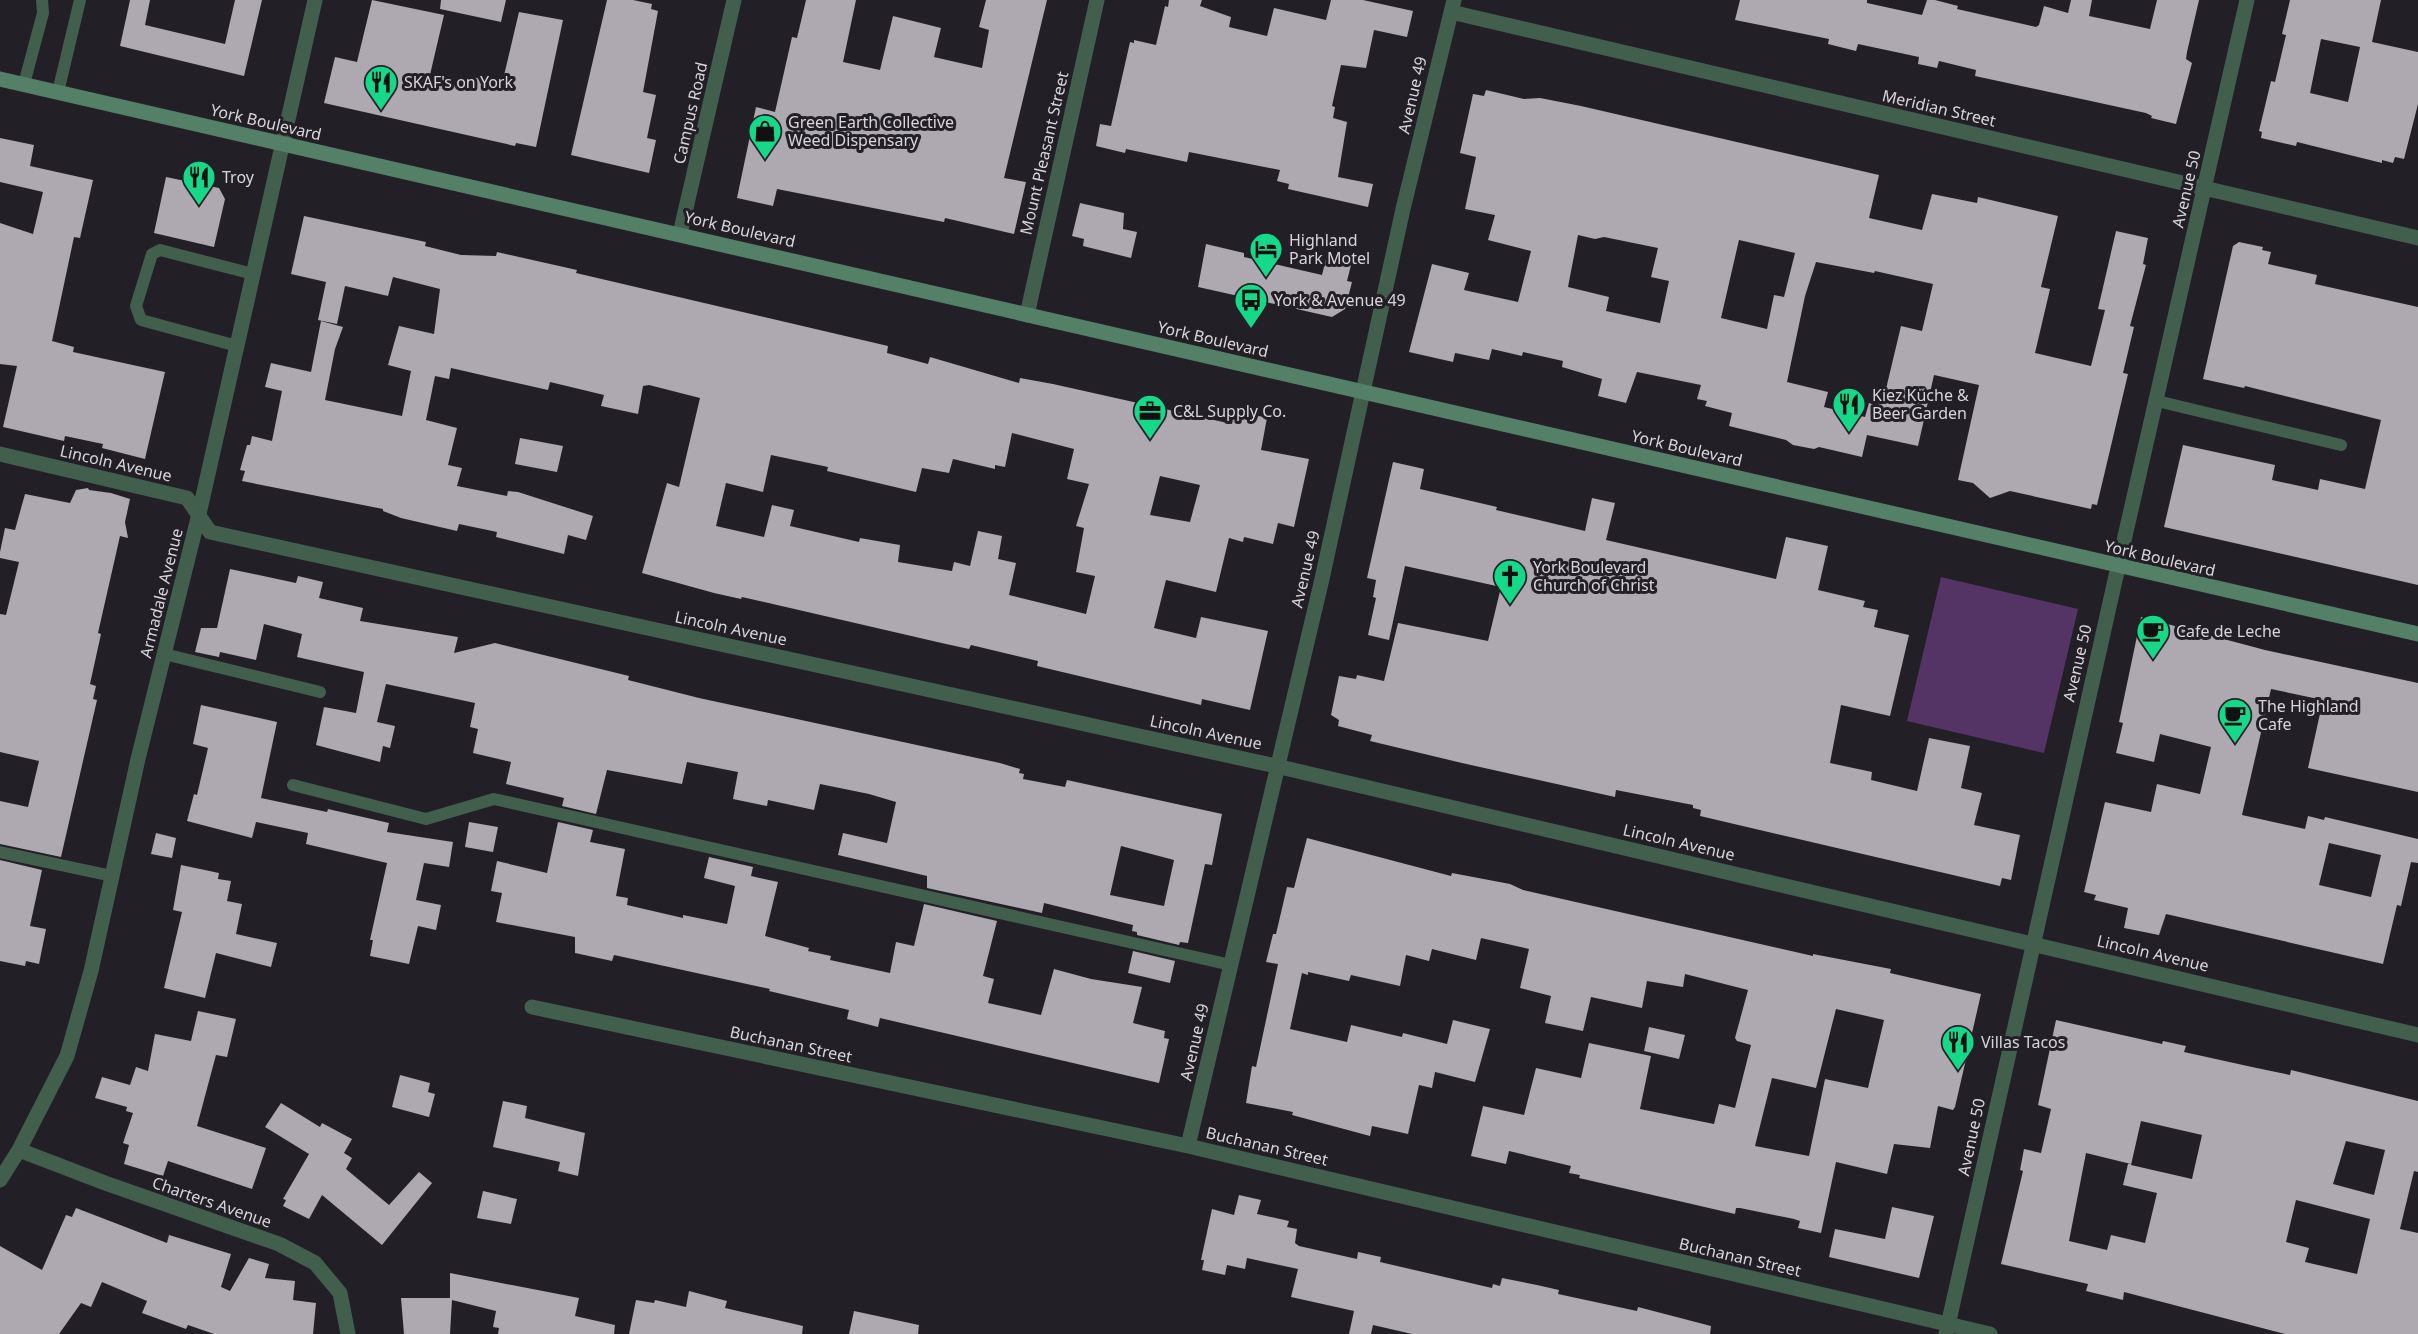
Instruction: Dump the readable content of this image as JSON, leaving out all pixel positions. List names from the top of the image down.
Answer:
{
  "streets": {
    "main road": ["York Boulevard"],
    "street": [
      "Avenue 49",
      "Meridian Street",
      "Campus Road",
      "Mount Pleasant Street",
      "Avenue 50",
      "Lincoln Avenue",
      "Armadale Avenue",
      "Buchanan Street",
      "Charters Avenue"
    ]
  },
  "crossings": [
    ["Avenue 49", "Meridian Street"],
    ["Avenue 49", "York Boulevard"],
    ["Avenue 49", "Lincoln Avenue"],
    ["Avenue 49", "Buchanan Street"],
    ["Meridian Street", "Avenue 50"],
    ["Campus Road", "York Boulevard"],
    ["York Boulevard", "Mount Pleasant Street"],
    ["York Boulevard", "Avenue 50"],
    ["York Boulevard", "Armadale Avenue"],
    ["Avenue 50", "Lincoln Avenue"],
    ["Avenue 50", "Buchanan Street"],
    ["Lincoln Avenue", "Armadale Avenue"],
    ["Armadale Avenue", "Charters Avenue"]
  ],
  "places": {
    "restaurant": [
      "SKAF's on York",
      "Troy",
      "Kiez Küche & Beer Garden",
      "Villas Tacos"
    ],
    "shop": ["Green Earth Collective Weed Dispensary"],
    "hotel": ["Highland Park Motel"],
    "bus stop": ["York & Avenue 49"],
    "office": ["C&L Supply Co."],
    "church": ["York Boulevard Church of Christ"],
    "cafe": ["Cafe de Leche", "The Highland Cafe"]
  }
}
